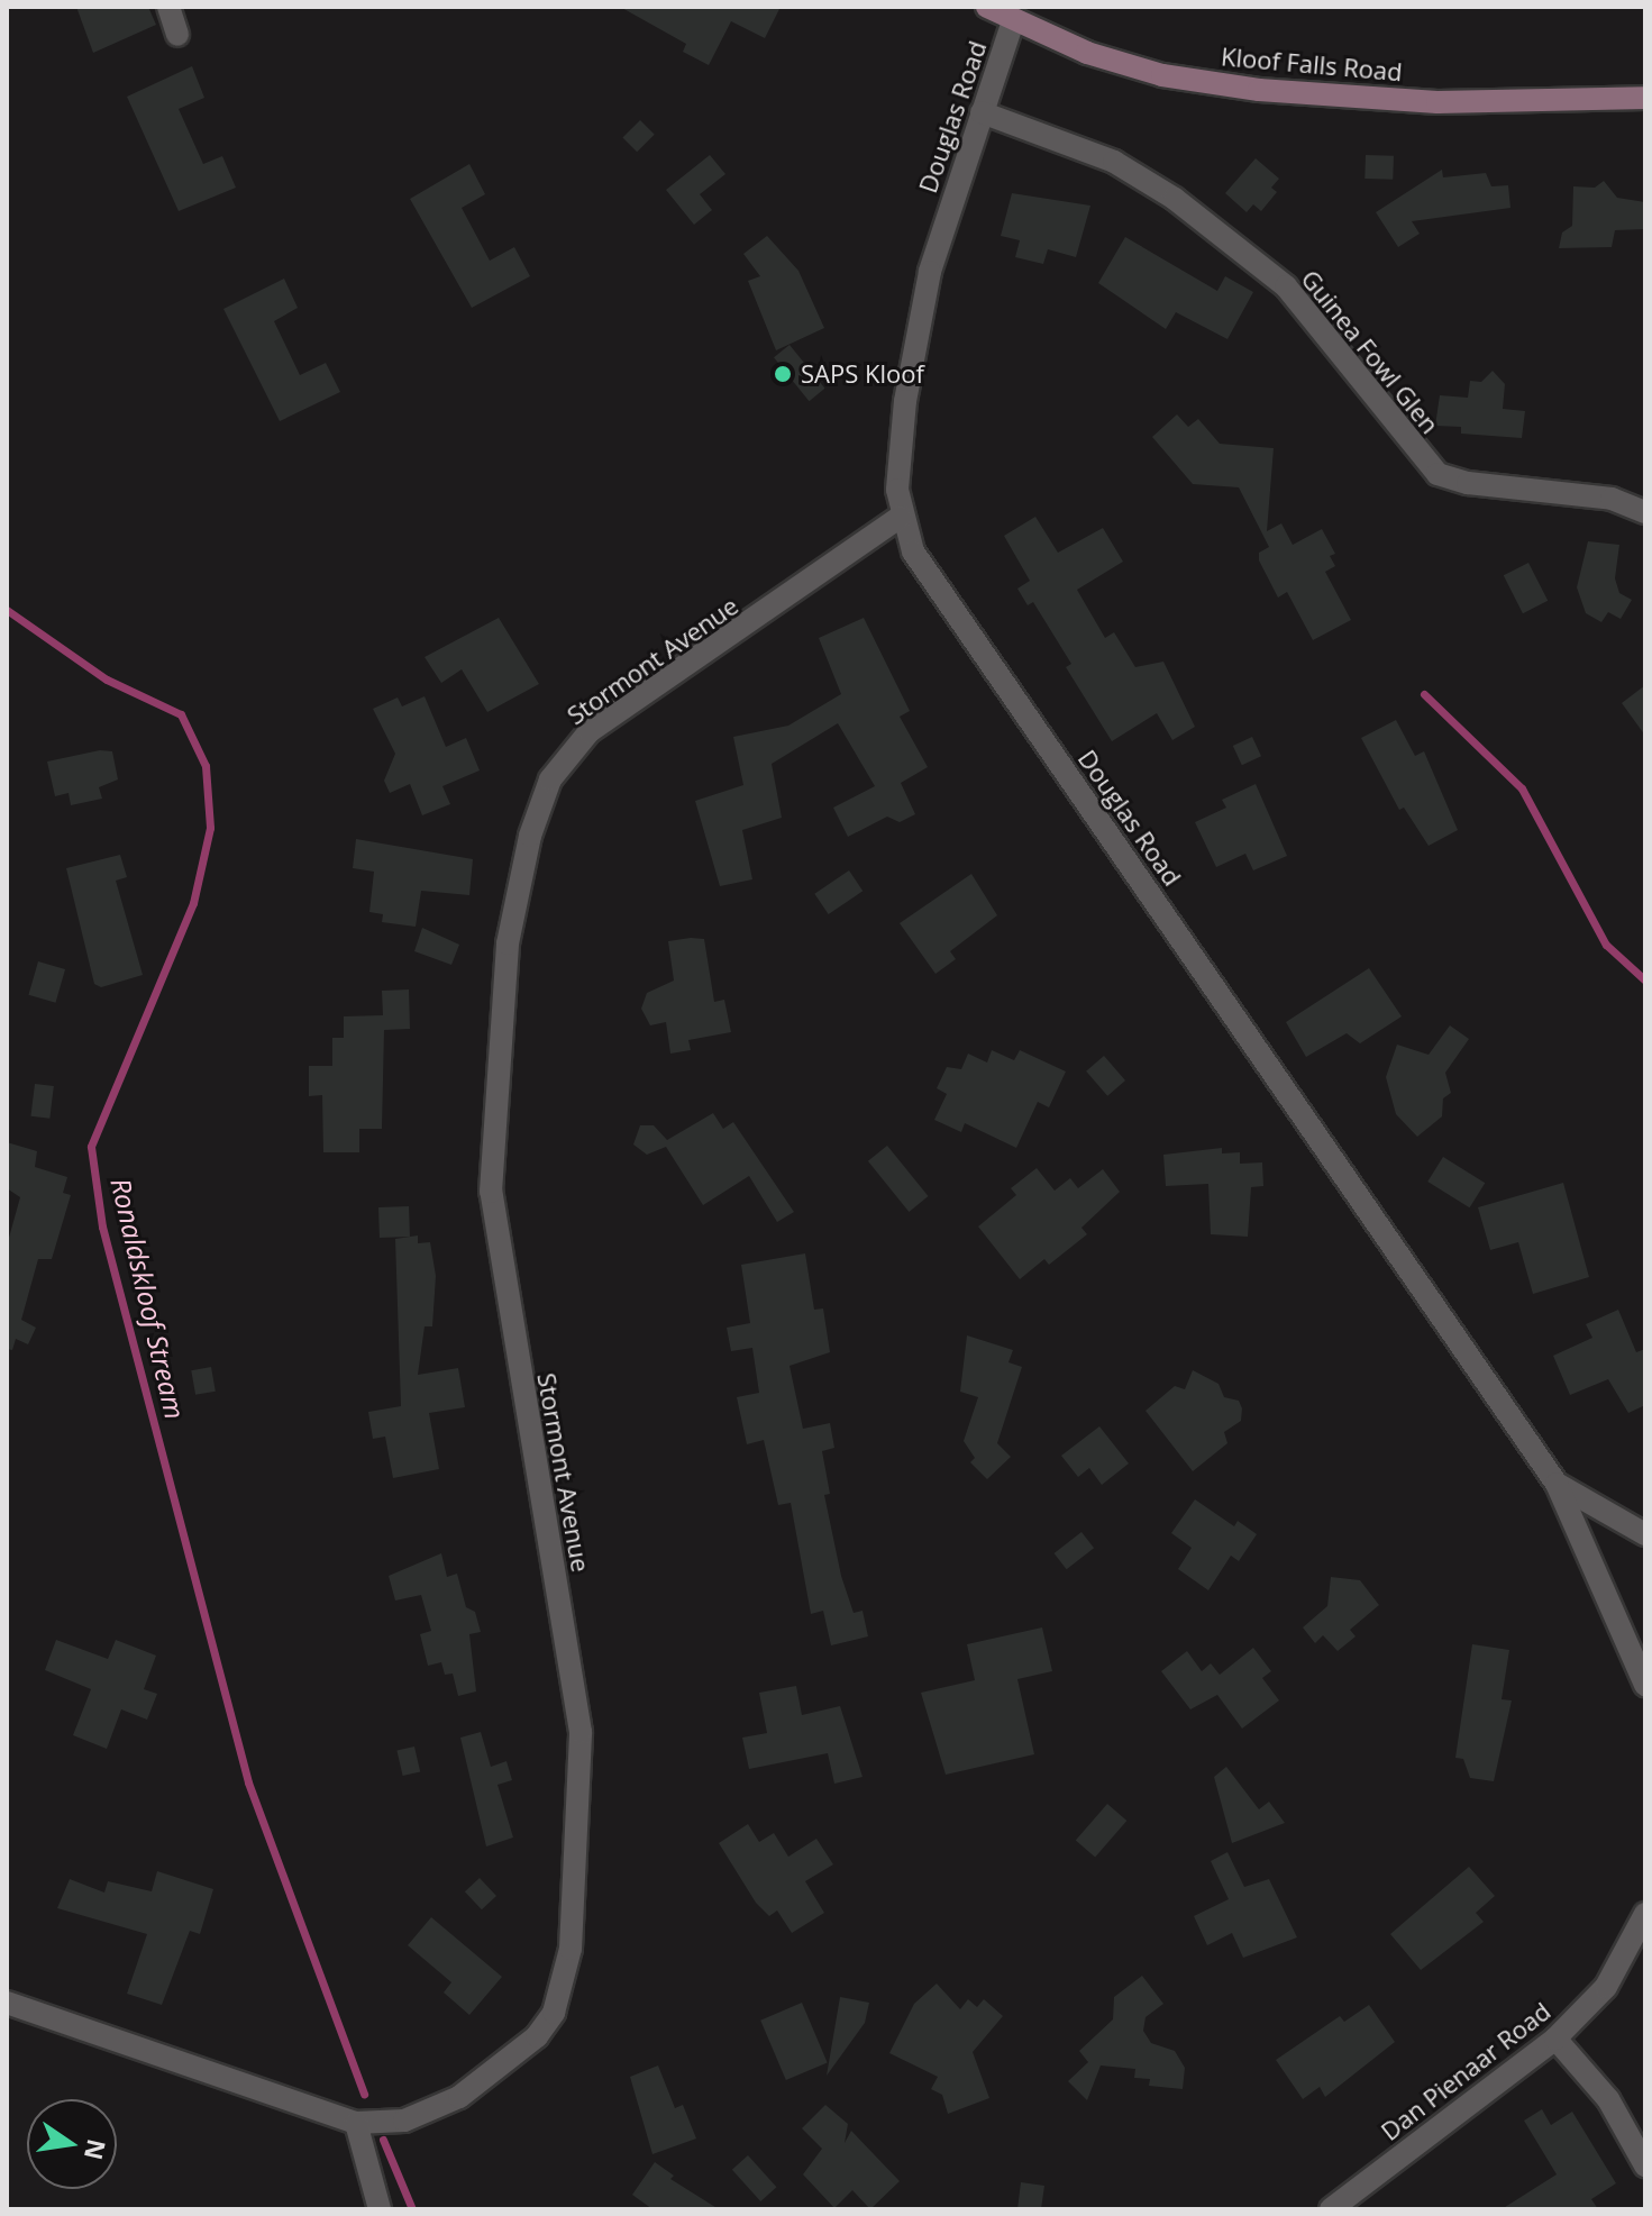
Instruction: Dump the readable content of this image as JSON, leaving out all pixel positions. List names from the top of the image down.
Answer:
{
  "streets": {
    "main road": ["Kloof Falls Road"],
    "street": [
      "Douglas Road",
      "Guinea Fowl Glen",
      "Stormont Avenue",
      "Dan Pienaar Road"
    ]
  },
  "crossings": [
    ["Kloof Falls Road", "Douglas Road"],
    ["Douglas Road", "Guinea Fowl Glen"],
    ["Douglas Road", "Stormont Avenue"]
  ],
  "water": ["Ronaldskloof Stream"],
  "places": ["SAPS Kloof"],
  "north": "right"
}
